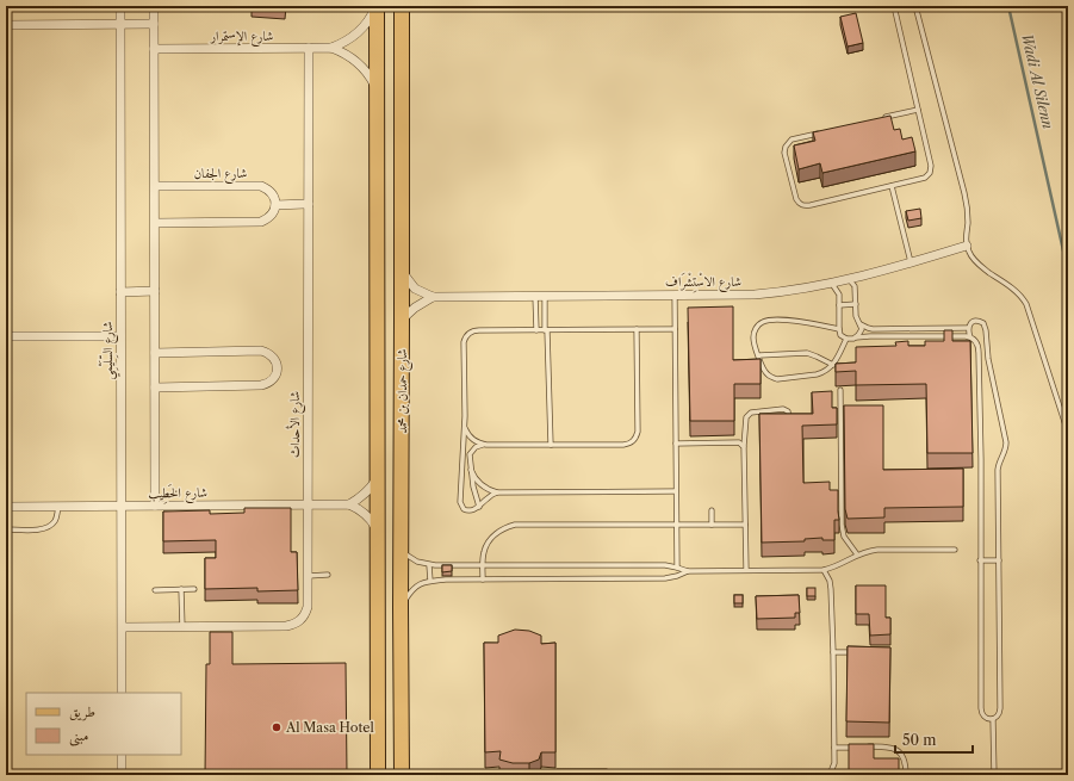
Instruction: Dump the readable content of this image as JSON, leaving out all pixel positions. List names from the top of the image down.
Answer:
{
  "streets": {
    "main road": ["شارع حمدان بن محمد"],
    "street": [
      "شارع الإستمرار",
      "شارع الجفان",
      "شارع الاسْتِشْرَاف",
      "شارع السِّلَيْمِي",
      "شارع الأحداث",
      "شارع الخَطِيب"
    ]
  },
  "crossings": [
    ["شارع الإستمرار", "شارع حمدان بن محمد"],
    ["شارع الإستمرار", "شارع الأحداث"],
    ["شارع السِّلَيْمِي", "شارع الأحداث"],
    ["شارع السِّلَيْمِي", "شارع الخَطِيب"],
    ["شارع الأحداث", "شارع الخَطِيب"]
  ],
  "water": ["Wadi Al Silenn"],
  "places": ["Al Masa Hotel"],
  "legend": ["طريق", "مبنى"],
  "scale_bar": "50 m"
}
